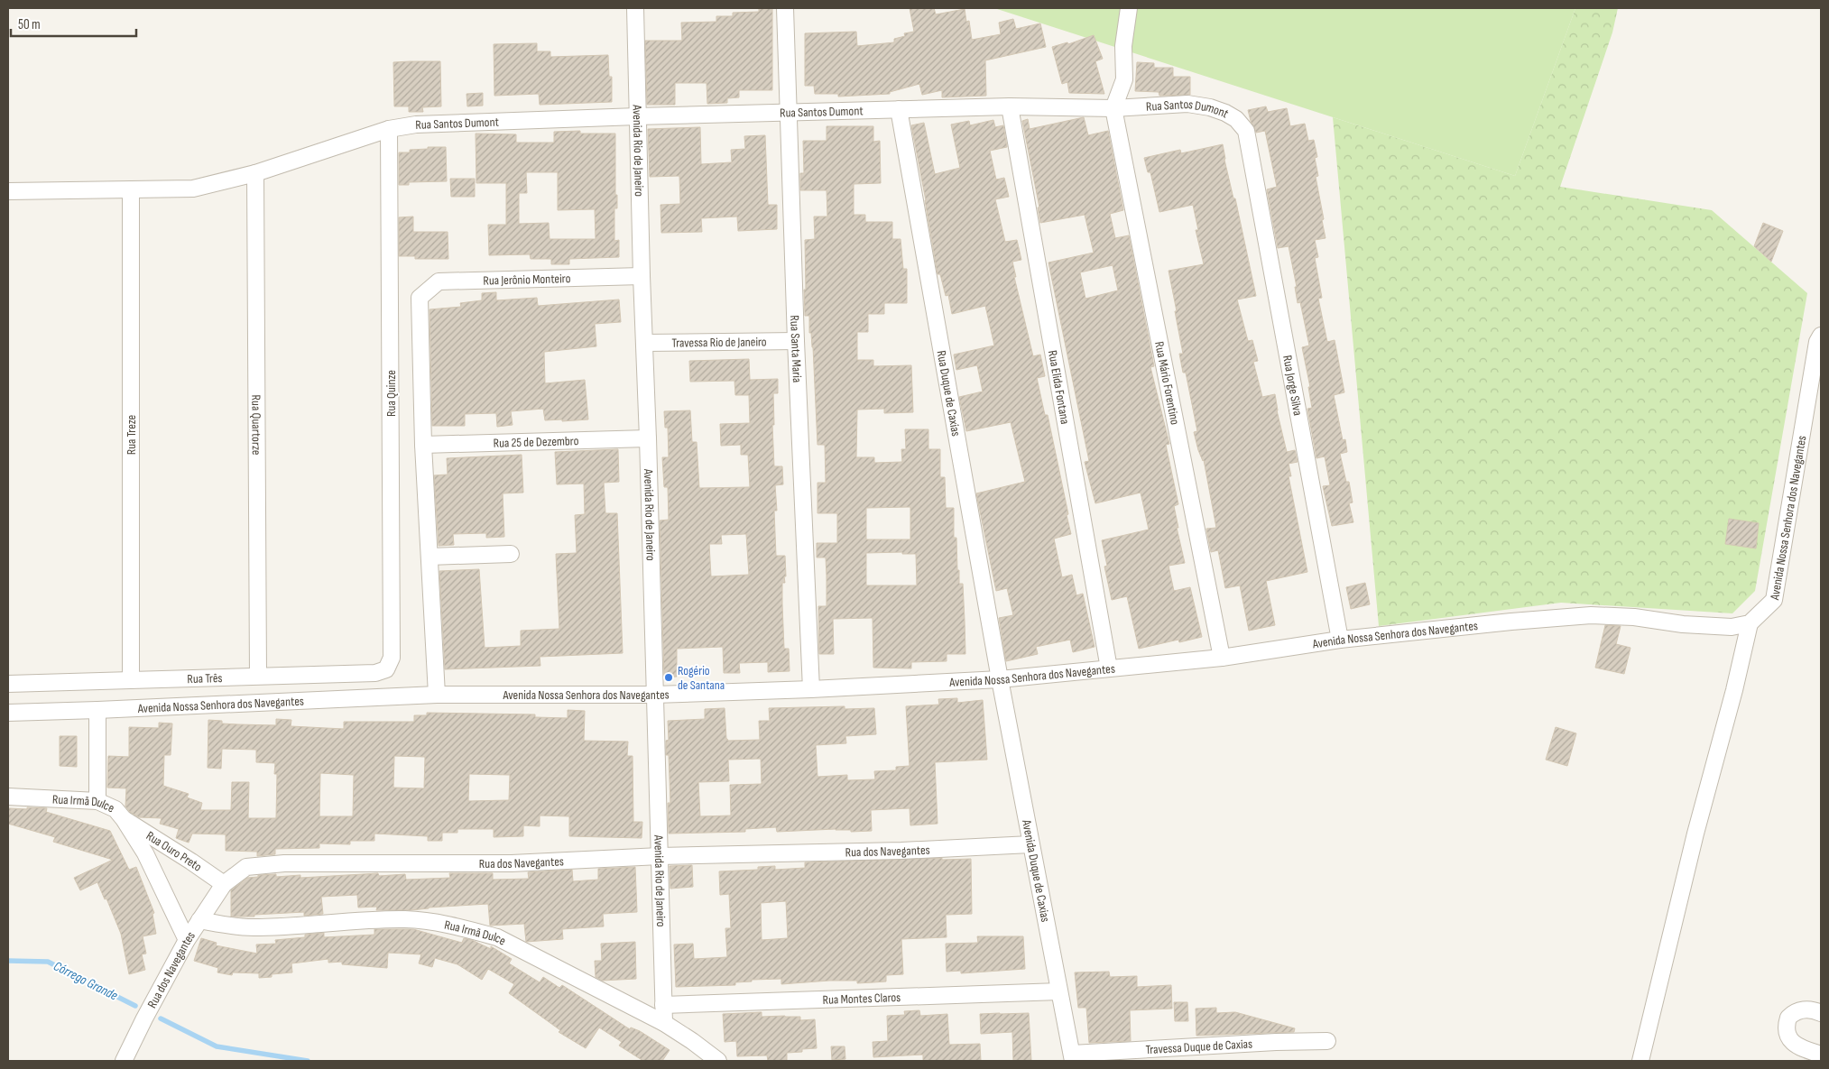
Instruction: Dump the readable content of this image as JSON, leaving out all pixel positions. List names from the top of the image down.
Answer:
{
  "streets": {
    "street": [
      "Rua Santos Dumont",
      "Avenida Rio de Janeiro",
      "Rua Jerônio Monteiro",
      "Travessa Rio de Janeiro",
      "Rua Santa Maria",
      "Rua Mário Forentino",
      "Rua Jorge Silva",
      "Rua Elida Fontana",
      "Rua Quinze",
      "Rua Duque de Caxias",
      "Rua Quartorze",
      "Rua Treze",
      "Rua 25 de Dezembro",
      "Avenida Nossa Senhora dos Navegantes",
      "Rua Três",
      "Rua Irmã Dulce",
      "Rua Ouro Preto",
      "Rua dos Navegantes",
      "Avenida Duque de Caxias",
      "Rua Montes Claros",
      "Travessa Duque de Caxias"
    ]
  },
  "crossings": [
    ["Rua Santos Dumont", "Avenida Rio de Janeiro"],
    ["Rua Santos Dumont", "Rua Santa Maria"],
    ["Rua Santos Dumont", "Rua Mário Forentino"],
    ["Rua Santos Dumont", "Rua Jorge Silva"],
    ["Rua Santos Dumont", "Rua Elida Fontana"],
    ["Rua Santos Dumont", "Rua Quinze"],
    ["Rua Santos Dumont", "Rua Duque de Caxias"],
    ["Rua Santos Dumont", "Rua Quartorze"],
    ["Rua Santos Dumont", "Rua Treze"],
    ["Avenida Rio de Janeiro", "Rua Jerônio Monteiro"],
    ["Avenida Rio de Janeiro", "Travessa Rio de Janeiro"],
    ["Avenida Rio de Janeiro", "Rua 25 de Dezembro"],
    ["Avenida Rio de Janeiro", "Avenida Nossa Senhora dos Navegantes"],
    ["Avenida Rio de Janeiro", "Rua Irmã Dulce"],
    ["Avenida Rio de Janeiro", "Rua dos Navegantes"],
    ["Avenida Rio de Janeiro", "Rua Montes Claros"],
    ["Rua Jerônio Monteiro", "Rua 25 de Dezembro"],
    ["Travessa Rio de Janeiro", "Rua Santa Maria"],
    ["Rua Santa Maria", "Avenida Nossa Senhora dos Navegantes"],
    ["Rua Mário Forentino", "Avenida Nossa Senhora dos Navegantes"],
    ["Rua Jorge Silva", "Avenida Nossa Senhora dos Navegantes"],
    ["Rua Elida Fontana", "Avenida Nossa Senhora dos Navegantes"],
    ["Rua Quinze", "Rua Três"],
    ["Rua Duque de Caxias", "Avenida Nossa Senhora dos Navegantes"],
    ["Rua Duque de Caxias", "Avenida Duque de Caxias"],
    ["Rua Quartorze", "Rua Três"],
    ["Rua Treze", "Rua Três"],
    ["Avenida Nossa Senhora dos Navegantes", "Avenida Duque de Caxias"],
    ["Rua Irmã Dulce", "Rua Ouro Preto"],
    ["Rua Irmã Dulce", "Rua dos Navegantes"],
    ["Rua Ouro Preto", "Rua dos Navegantes"],
    ["Rua dos Navegantes", "Avenida Duque de Caxias"],
    ["Avenida Duque de Caxias", "Rua Montes Claros"],
    ["Avenida Duque de Caxias", "Travessa Duque de Caxias"]
  ],
  "water": ["Córrego Grande"],
  "places": ["Rogério de Santana"],
  "scale_bar": "50 m"
}
